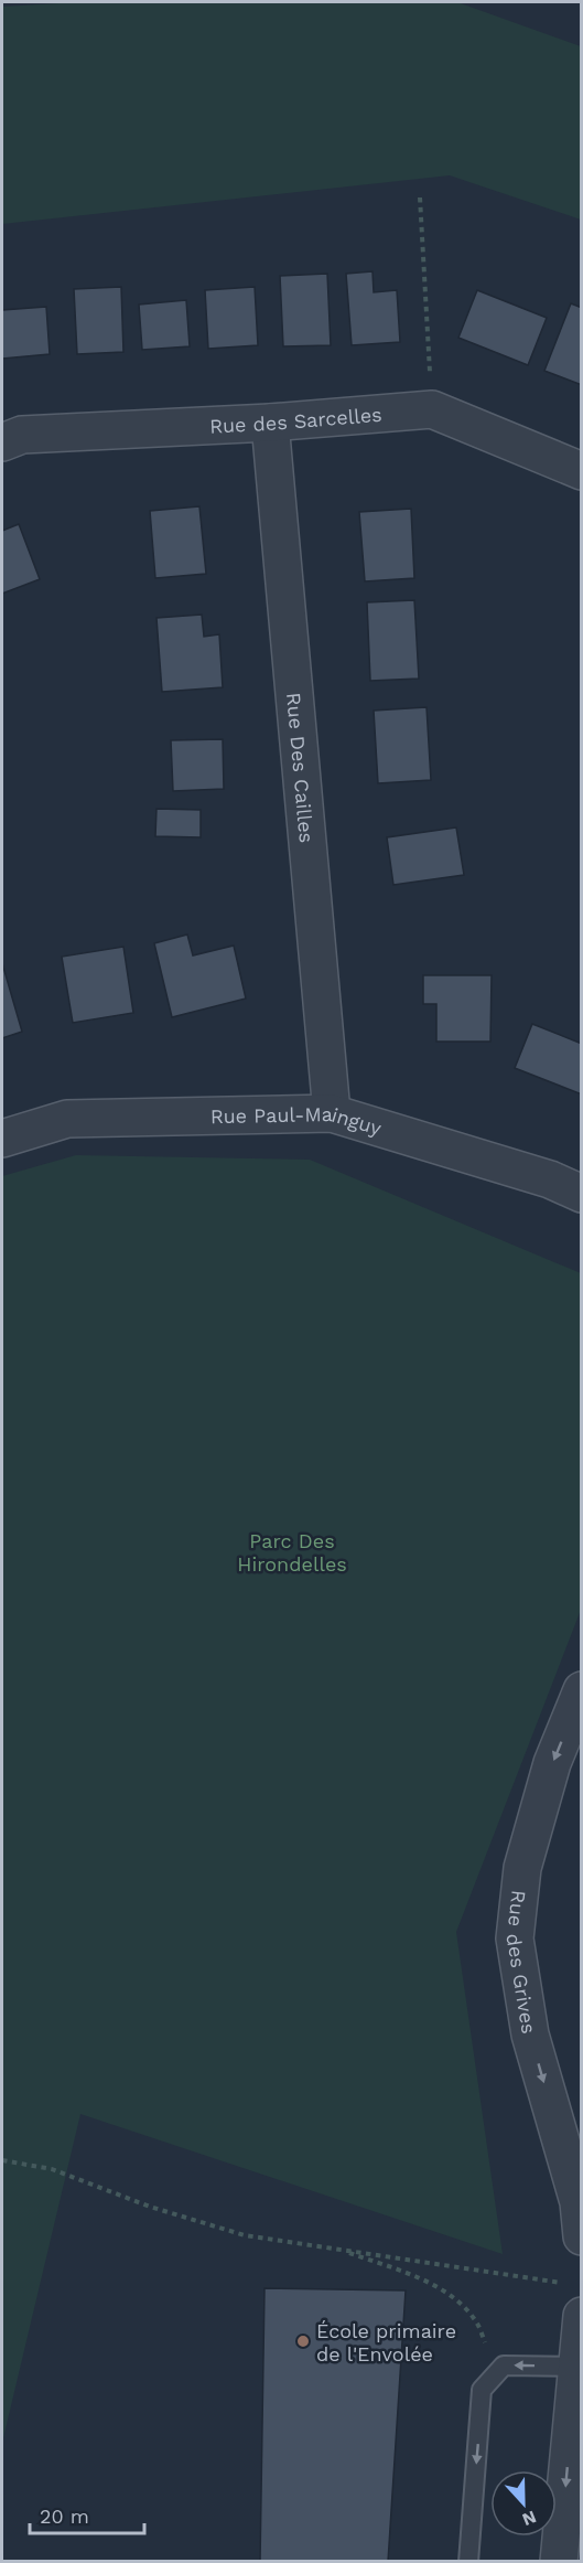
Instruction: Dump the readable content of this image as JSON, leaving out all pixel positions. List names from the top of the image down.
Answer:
{
  "streets": {
    "street": [
      "Rue des Sarcelles",
      "Rue Des Cailles",
      "Rue Paul-Mainguy",
      "Rue des Grives"
    ]
  },
  "crossings": [
    ["Rue des Sarcelles", "Rue Des Cailles"],
    ["Rue Des Cailles", "Rue Paul-Mainguy"]
  ],
  "one_way": ["Rue des Grives"],
  "parks": ["Parc Des Hirondelles"],
  "places": ["École primaire de l'Envolée"],
  "scale_bar": "20 m",
  "north": "bottom"
}
